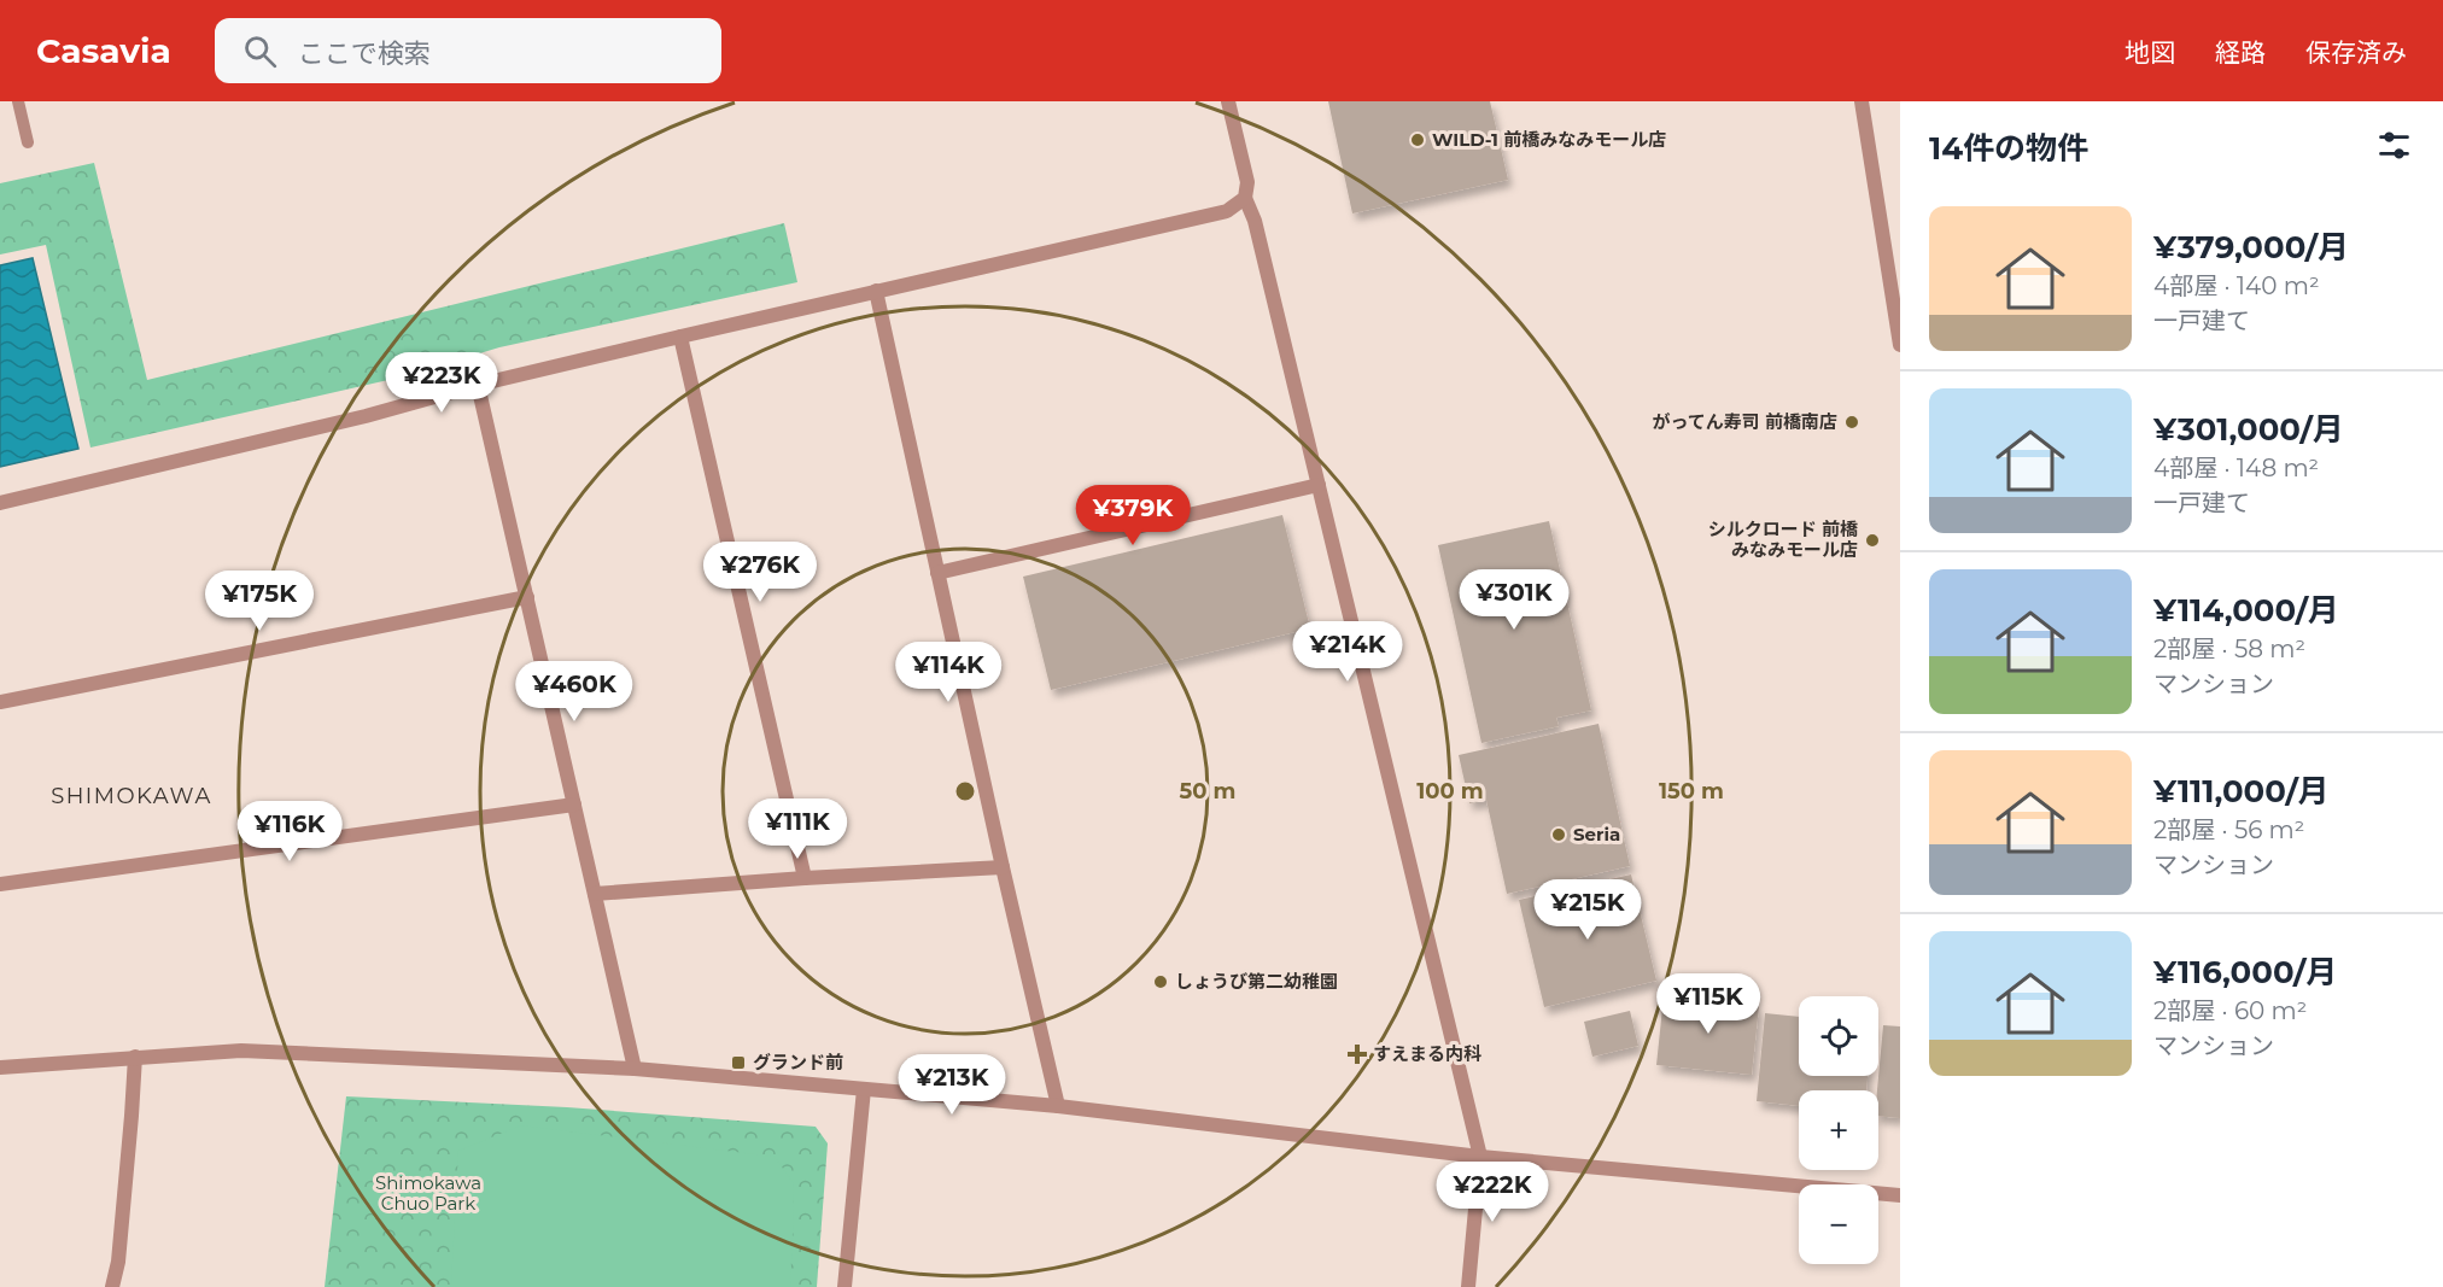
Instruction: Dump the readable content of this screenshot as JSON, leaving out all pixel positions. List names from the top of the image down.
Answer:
{
  "districts": ["SHIMOKAWA"],
  "parks": ["Shimokawa Chuo Park"],
  "places": {
    "other": [
      "WILD-1 前橋みなみモール店",
      "がってん寿司 前橋南店",
      "シルクロード 前橋 みなみモール店",
      "Seria",
      "しょうび第二幼稚園"
    ],
    "health": ["すえまる内科"],
    "transit": ["グランド前"]
  },
  "page": {
    "header": "Casavia",
    "search": "ここで検索",
    "nav": ["地図", "経路", "保存済み"],
    "heading": "14件の物件",
    "list": [
      {
        "name": "¥379,000/月",
        "note": "4部屋 · 140 m² · 一戸建て"
      },
      {
        "name": "¥301,000/月",
        "note": "4部屋 · 148 m² · 一戸建て"
      },
      {
        "name": "¥114,000/月",
        "note": "2部屋 · 58 m² · マンション"
      },
      {
        "name": "¥111,000/月",
        "note": "2部屋 · 56 m² · マンション"
      },
      {
        "name": "¥116,000/月",
        "note": "2部屋 · 60 m² · マンション"
      }
    ],
    "price": [
      "¥223K",
      "¥379K",
      "¥276K",
      "¥301K",
      "¥175K",
      "¥214K",
      "¥114K",
      "¥460K",
      "¥111K",
      "¥116K",
      "¥215K",
      "¥115K",
      "¥213K",
      "¥222K"
    ],
    "map_buttons": ["+", "−"]
  },
  "rings": ["50 m", "100 m", "150 m"]
}
